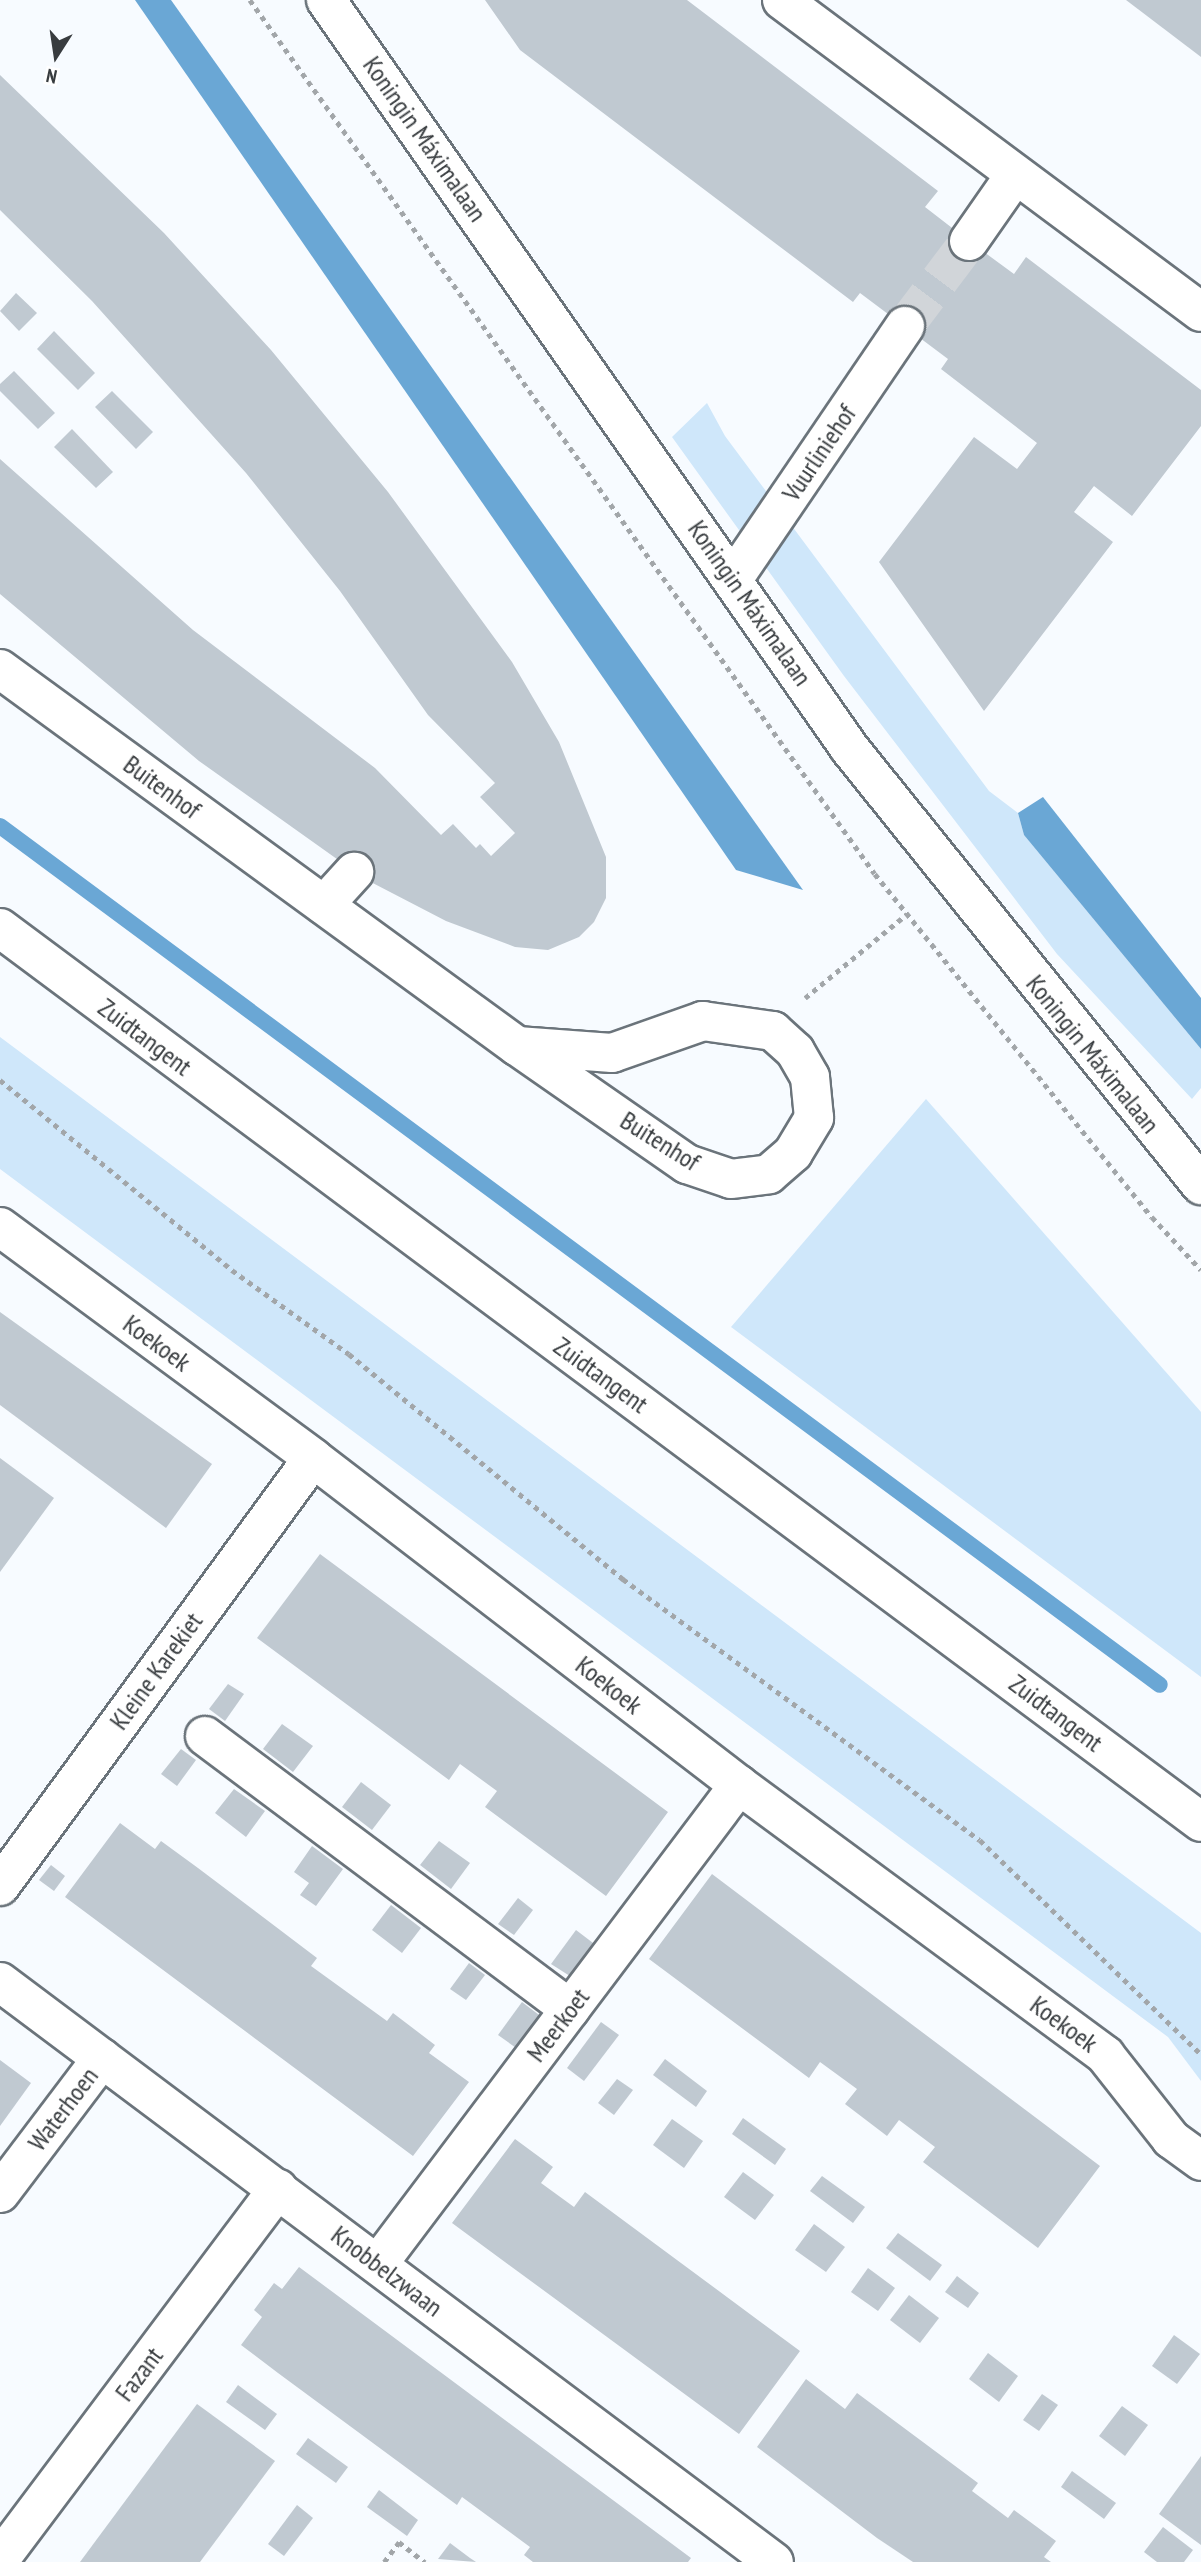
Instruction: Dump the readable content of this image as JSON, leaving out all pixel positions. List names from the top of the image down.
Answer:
{
  "streets": {
    "street": [
      "Koningin Máximalaan",
      "Vuurliniehof",
      "Buitenhof",
      "Zuidtangent",
      "Koekoek",
      "Kleine Karekiet",
      "Meerkoet",
      "Waterhoen",
      "Knobbelzwaan",
      "Fazant"
    ]
  },
  "crossings": [
    ["Koningin Máximalaan", "Vuurliniehof"],
    ["Koekoek", "Kleine Karekiet"],
    ["Koekoek", "Meerkoet"],
    ["Meerkoet", "Knobbelzwaan"],
    ["Waterhoen", "Knobbelzwaan"],
    ["Knobbelzwaan", "Fazant"]
  ],
  "north": "bottom"
}
